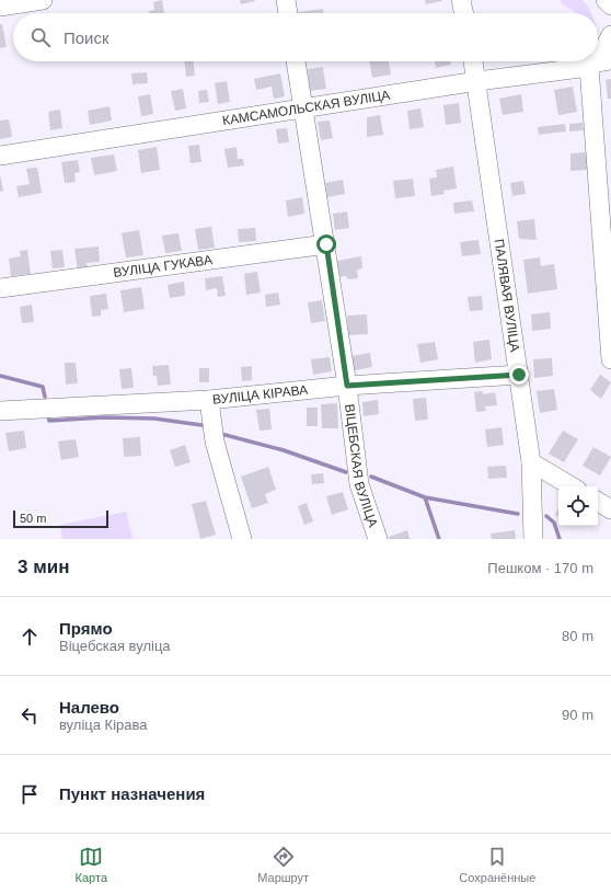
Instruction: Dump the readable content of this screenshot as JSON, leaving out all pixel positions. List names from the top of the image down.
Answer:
{
  "streets": {
    "street": [
      "КАМСАМОЛЬСКАЯ ВУЛІЦА",
      "ВУЛІЦА ГУКАВА",
      "ПАЛЯВАЯ ВУЛІЦА",
      "ВУЛІЦА КІРАВА",
      "ВІЦЕБСКАЯ ВУЛІЦА"
    ]
  },
  "crossings": [
    ["КАМСАМОЛЬСКАЯ ВУЛІЦА", "ПАЛЯВАЯ ВУЛІЦА"],
    ["КАМСАМОЛЬСКАЯ ВУЛІЦА", "ВІЦЕБСКАЯ ВУЛІЦА"],
    ["ВУЛІЦА ГУКАВА", "ВІЦЕБСКАЯ ВУЛІЦА"],
    ["ПАЛЯВАЯ ВУЛІЦА", "ВУЛІЦА КІРАВА"],
    ["ВУЛІЦА КІРАВА", "ВІЦЕБСКАЯ ВУЛІЦА"]
  ],
  "scale_bar": "50 m",
  "page": {
    "search": "Поиск",
    "scale": "50 m",
    "heading": ["3 мин", "Пешком · 170 m"],
    "list": [
      ["Прямо", "Віцебская вуліца", "80 m"],
      ["Налево", "вуліца Кірава", "90 m"],
      "Пункт назначения"
    ],
    "nav": ["Карта", "Маршрут", "Сохранённые"]
  }
}
